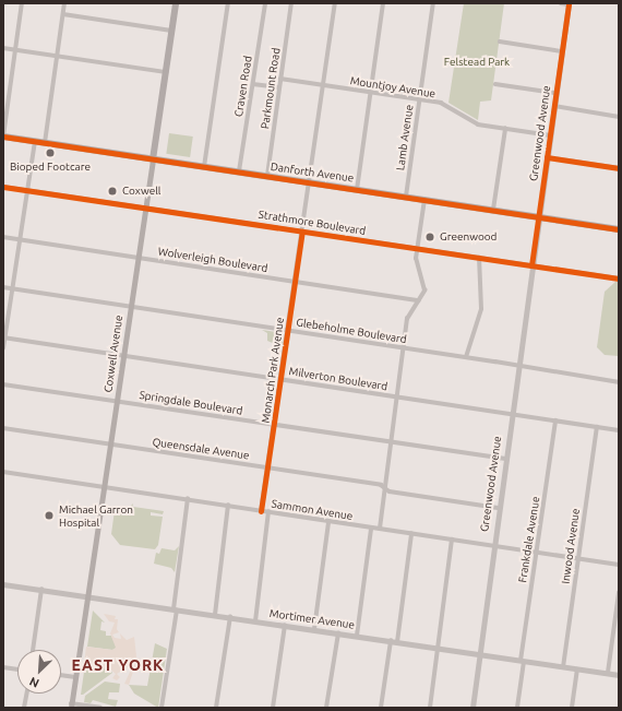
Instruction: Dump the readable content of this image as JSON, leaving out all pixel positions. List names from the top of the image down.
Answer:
{
  "streets": {
    "main road": ["Danforth Avenue", "Coxwell Avenue"],
    "street": [
      "Craven Road",
      "Mountjoy Avenue",
      "Parkmount Road",
      "Greenwood Avenue",
      "Lamb Avenue",
      "Strathmore Boulevard",
      "Wolverleigh Boulevard",
      "Glebeholme Boulevard",
      "Monarch Park Avenue",
      "Milverton Boulevard",
      "Springdale Boulevard",
      "Queensdale Avenue",
      "Sammon Avenue",
      "Frankdale Avenue",
      "Inwood Avenue",
      "Mortimer Avenue"
    ]
  },
  "crossings": [
    ["Craven Road", "Danforth Avenue"],
    ["Mountjoy Avenue", "Parkmount Road"],
    ["Mountjoy Avenue", "Greenwood Avenue"],
    ["Mountjoy Avenue", "Lamb Avenue"],
    ["Mountjoy Avenue", "Monarch Park Avenue"],
    ["Parkmount Road", "Danforth Avenue"],
    ["Greenwood Avenue", "Danforth Avenue"],
    ["Greenwood Avenue", "Strathmore Boulevard"],
    ["Greenwood Avenue", "Glebeholme Boulevard"],
    ["Greenwood Avenue", "Milverton Boulevard"],
    ["Greenwood Avenue", "Springdale Boulevard"],
    ["Greenwood Avenue", "Queensdale Avenue"],
    ["Greenwood Avenue", "Sammon Avenue"],
    ["Greenwood Avenue", "Mortimer Avenue"],
    ["Lamb Avenue", "Danforth Avenue"],
    ["Danforth Avenue", "Coxwell Avenue"],
    ["Danforth Avenue", "Monarch Park Avenue"],
    ["Strathmore Boulevard", "Coxwell Avenue"],
    ["Strathmore Boulevard", "Monarch Park Avenue"],
    ["Wolverleigh Boulevard", "Coxwell Avenue"],
    ["Wolverleigh Boulevard", "Monarch Park Avenue"],
    ["Glebeholme Boulevard", "Coxwell Avenue"],
    ["Glebeholme Boulevard", "Monarch Park Avenue"],
    ["Coxwell Avenue", "Milverton Boulevard"],
    ["Coxwell Avenue", "Springdale Boulevard"],
    ["Coxwell Avenue", "Queensdale Avenue"],
    ["Coxwell Avenue", "Sammon Avenue"],
    ["Coxwell Avenue", "Mortimer Avenue"],
    ["Monarch Park Avenue", "Milverton Boulevard"],
    ["Monarch Park Avenue", "Springdale Boulevard"],
    ["Monarch Park Avenue", "Queensdale Avenue"],
    ["Monarch Park Avenue", "Sammon Avenue"],
    ["Milverton Boulevard", "Frankdale Avenue"],
    ["Milverton Boulevard", "Inwood Avenue"],
    ["Sammon Avenue", "Frankdale Avenue"],
    ["Sammon Avenue", "Inwood Avenue"],
    ["Frankdale Avenue", "Mortimer Avenue"],
    ["Inwood Avenue", "Mortimer Avenue"]
  ],
  "districts": ["EAST YORK"],
  "parks": ["Felstead Park"],
  "places": [
    "Bioped Footcare",
    "Coxwell",
    "Greenwood",
    "Michael Garron Hospital"
  ],
  "north": "bottom left"
}
